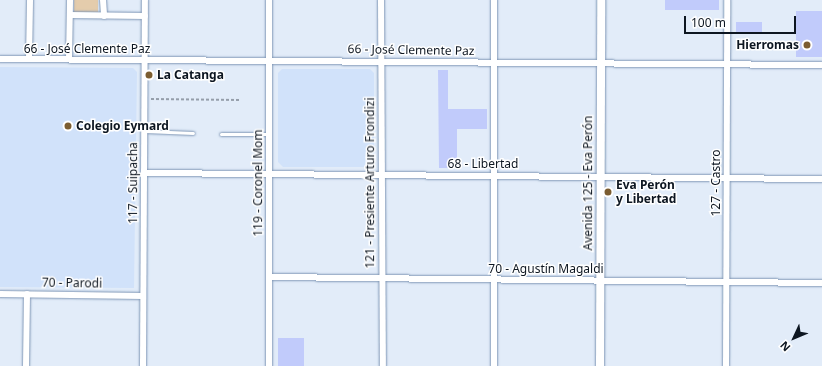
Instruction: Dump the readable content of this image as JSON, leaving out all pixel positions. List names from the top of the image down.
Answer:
{
  "streets": {
    "main road": ["Avenida 125 - Eva Perón"],
    "street": [
      "66 - José Clemente Paz",
      "68 - Libertad",
      "117 - Suipacha",
      "119 - Coronel Mom",
      "121 - Presiente Arturo Frondizi",
      "127 - Castro",
      "70 - Agustín Magaldi",
      "70 - Parodi"
    ]
  },
  "crossings": [
    ["66 - José Clemente Paz", "117 - Suipacha"],
    ["66 - José Clemente Paz", "119 - Coronel Mom"],
    ["66 - José Clemente Paz", "121 - Presiente Arturo Frondizi"],
    ["66 - José Clemente Paz", "Avenida 125 - Eva Perón"],
    ["66 - José Clemente Paz", "127 - Castro"],
    ["68 - Libertad", "117 - Suipacha"],
    ["68 - Libertad", "119 - Coronel Mom"],
    ["68 - Libertad", "121 - Presiente Arturo Frondizi"],
    ["68 - Libertad", "Avenida 125 - Eva Perón"],
    ["68 - Libertad", "127 - Castro"],
    ["117 - Suipacha", "70 - Parodi"],
    ["119 - Coronel Mom", "70 - Agustín Magaldi"],
    ["121 - Presiente Arturo Frondizi", "70 - Agustín Magaldi"],
    ["Avenida 125 - Eva Perón", "70 - Agustín Magaldi"],
    ["127 - Castro", "70 - Agustín Magaldi"]
  ],
  "places": [
    "Hierromas",
    "La Catanga",
    "Colegio Eymard",
    "Eva Perón y Libertad"
  ],
  "scale_bar": "100 m",
  "north": "bottom left"
}
